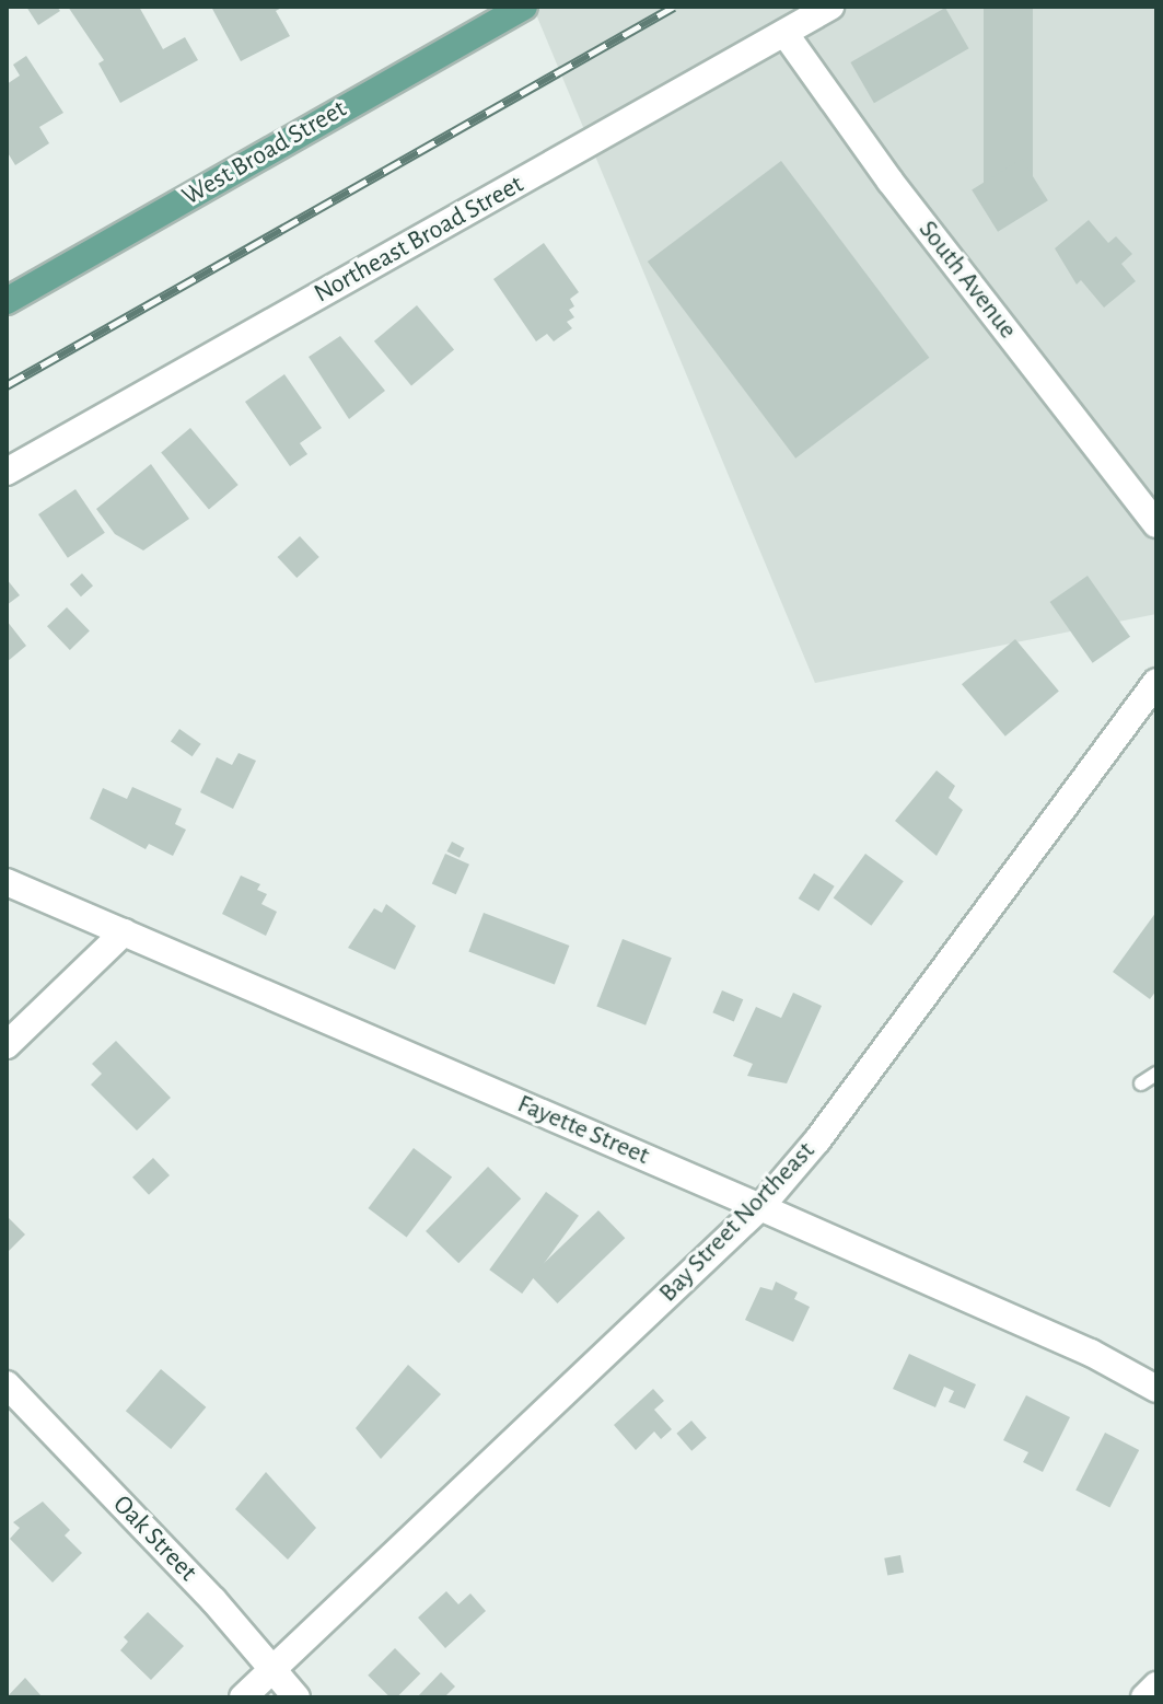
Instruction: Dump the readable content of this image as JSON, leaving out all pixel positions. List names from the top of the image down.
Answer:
{
  "streets": {
    "main road": ["West Broad Street"],
    "street": [
      "Northeast Broad Street",
      "South Avenue",
      "Fayette Street",
      "Bay Street Northeast",
      "Oak Street"
    ]
  },
  "crossings": [
    ["Northeast Broad Street", "South Avenue"],
    ["Fayette Street", "Bay Street Northeast"],
    ["Bay Street Northeast", "Oak Street"]
  ]
}
